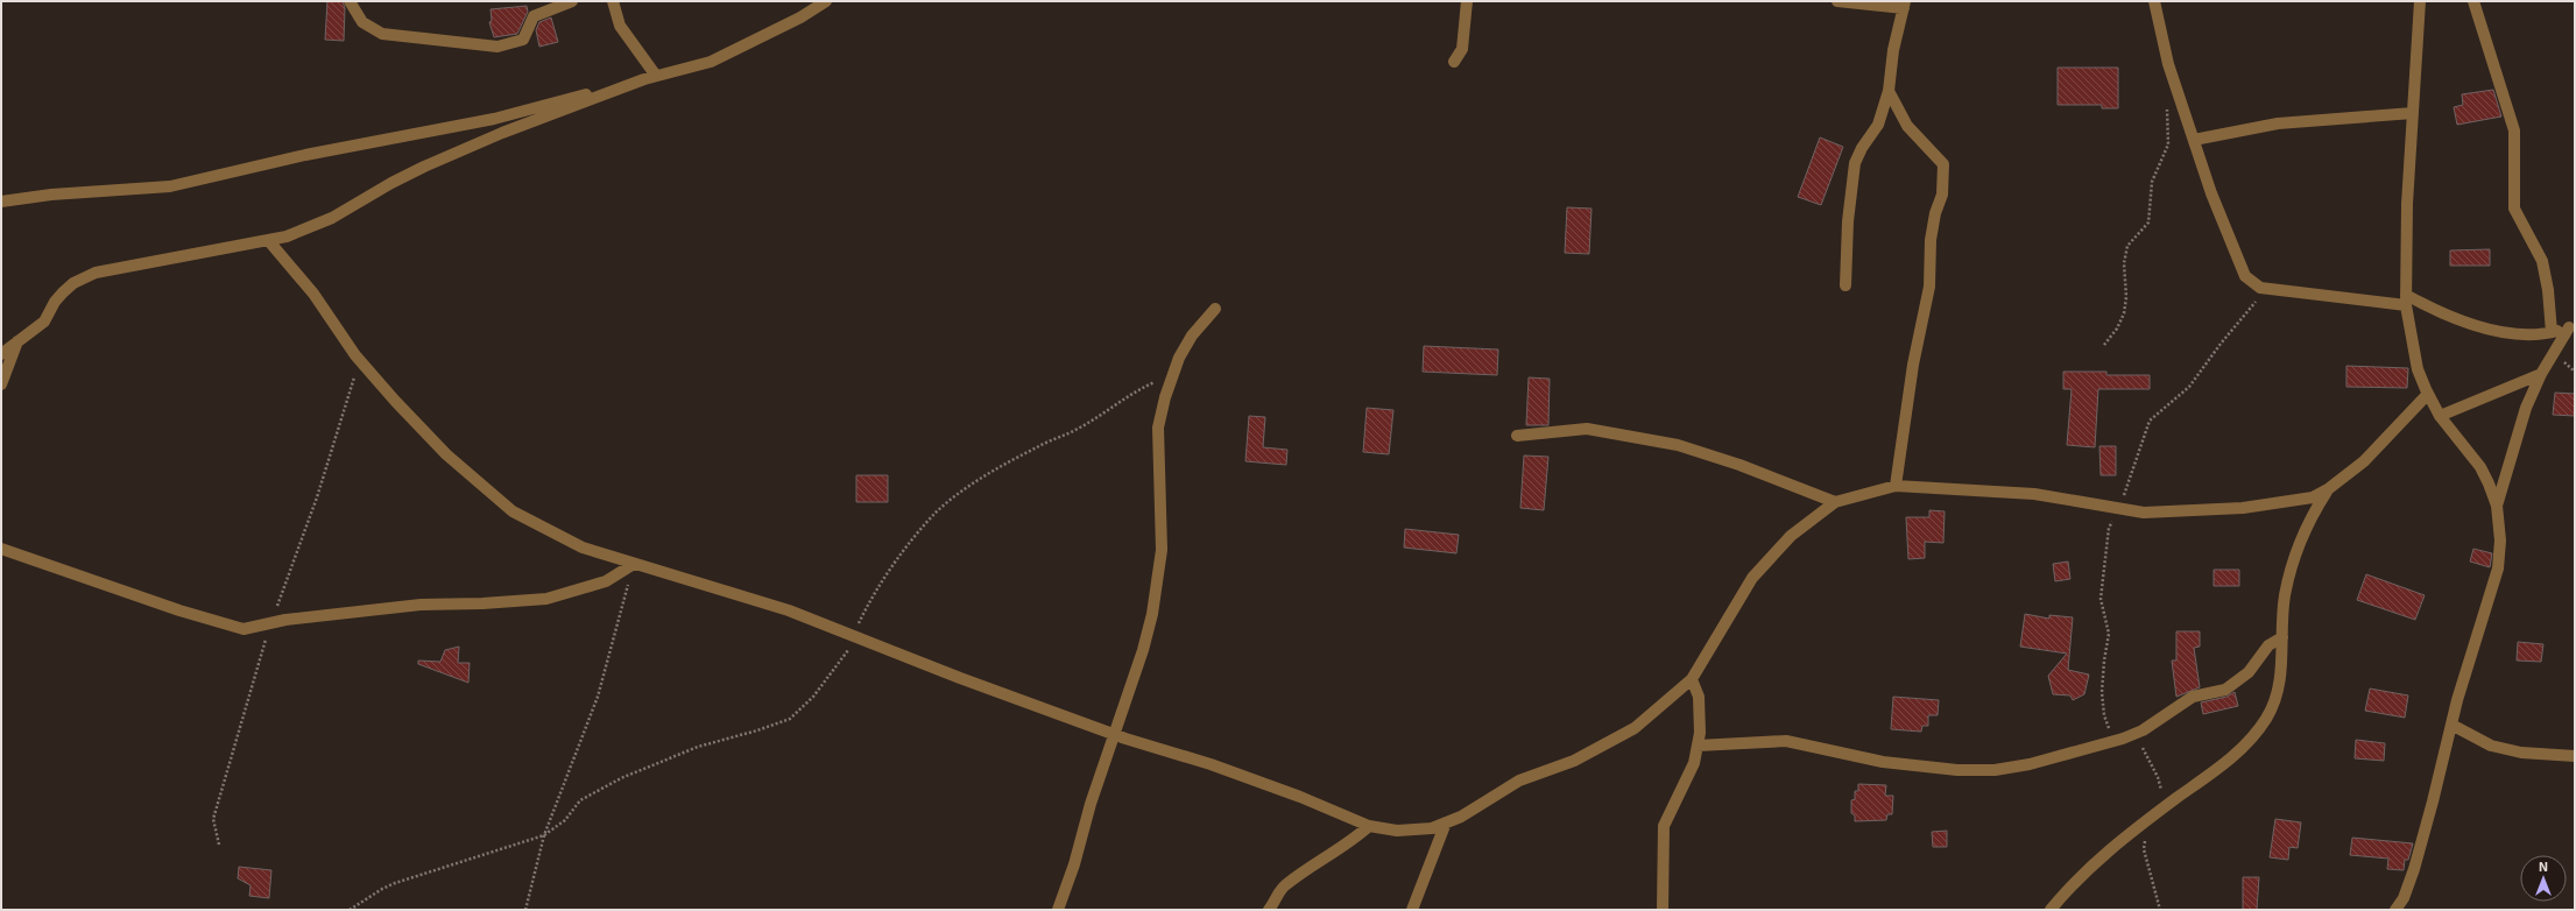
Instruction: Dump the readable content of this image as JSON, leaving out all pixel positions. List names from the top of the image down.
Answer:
{
  "north": "top"
}
